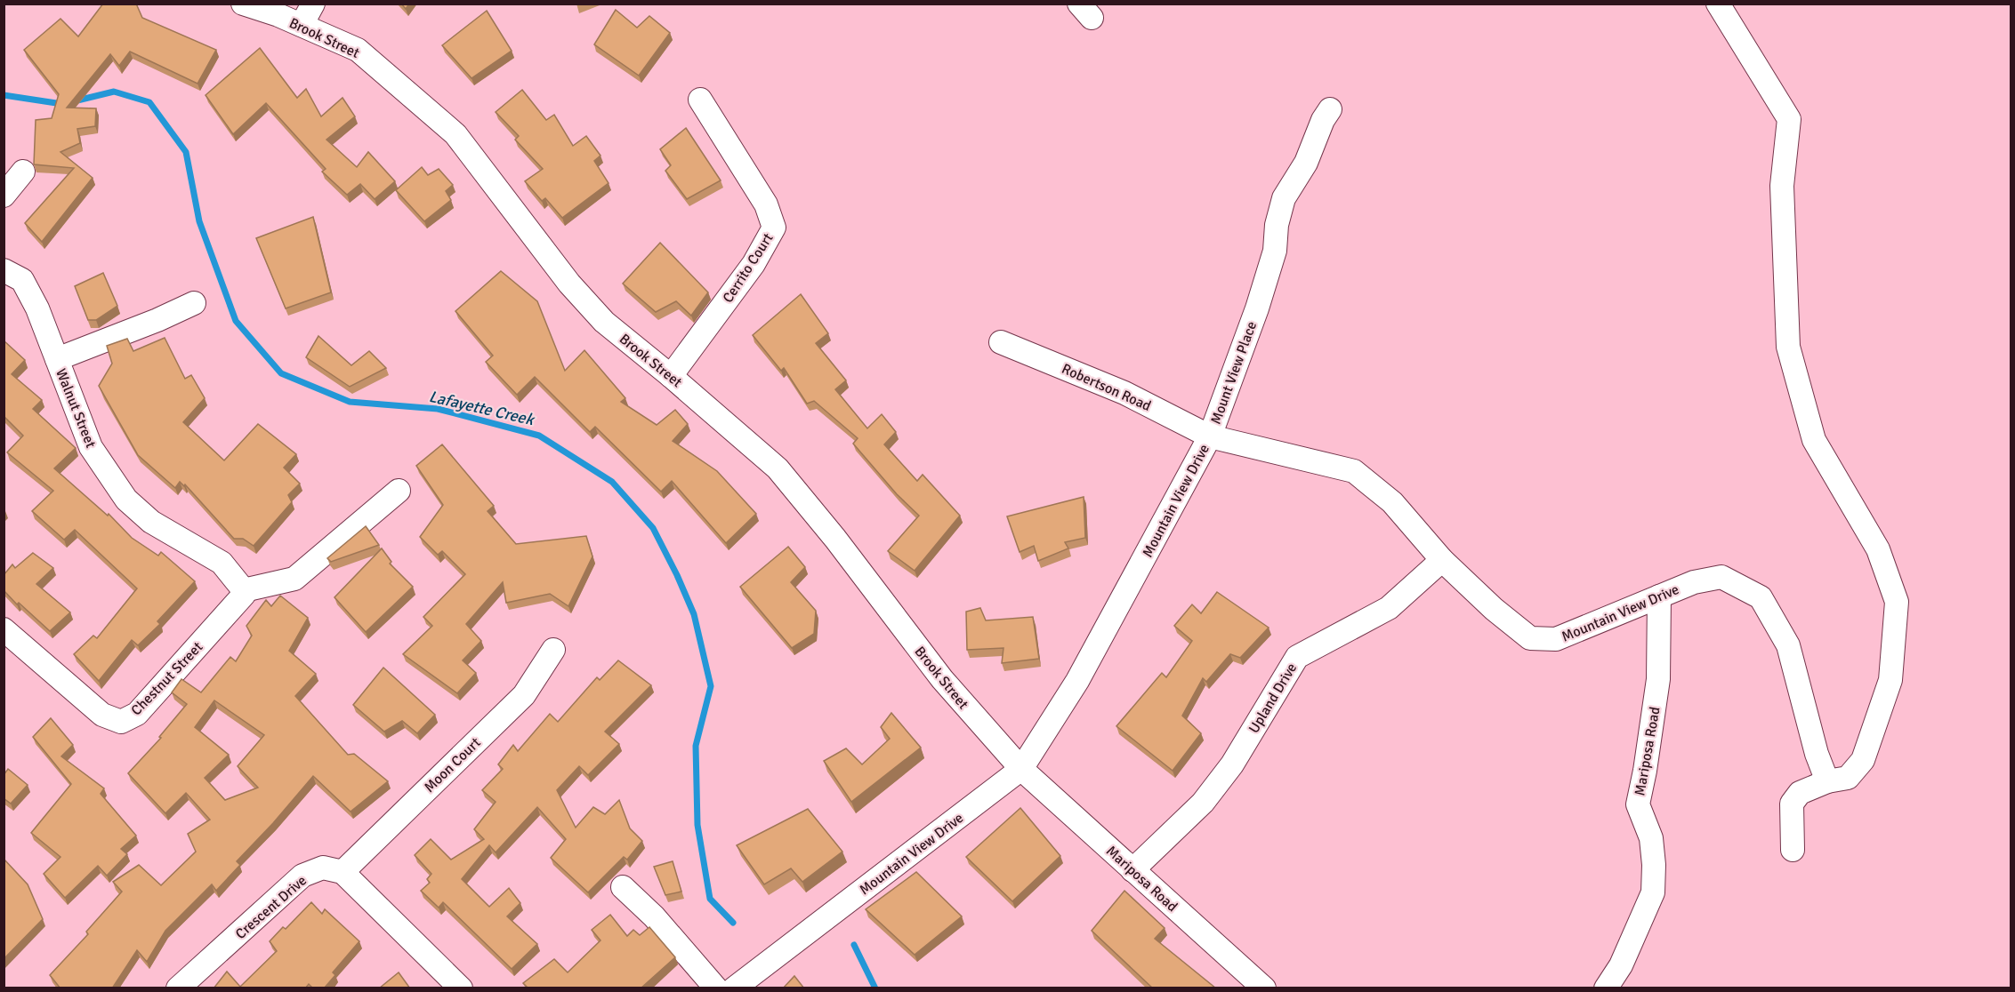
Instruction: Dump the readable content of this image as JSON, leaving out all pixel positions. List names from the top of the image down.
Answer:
{
  "streets": {
    "street": [
      "Brook Street",
      "Cerrito Court",
      "Mount View Place",
      "Robertson Road",
      "Walnut Street",
      "Mountain View Drive",
      "Chestnut Street",
      "Upland Drive",
      "Mariposa Road",
      "Moon Court",
      "Crescent Drive"
    ]
  },
  "crossings": [
    ["Brook Street", "Cerrito Court"],
    ["Brook Street", "Mountain View Drive"],
    ["Brook Street", "Mariposa Road"],
    ["Mount View Place", "Robertson Road"],
    ["Mount View Place", "Mountain View Drive"],
    ["Robertson Road", "Mountain View Drive"],
    ["Walnut Street", "Chestnut Street"],
    ["Mountain View Drive", "Upland Drive"],
    ["Mountain View Drive", "Mariposa Road"],
    ["Upland Drive", "Mariposa Road"],
    ["Moon Court", "Crescent Drive"]
  ],
  "water": ["Lafayette Creek"]
}
